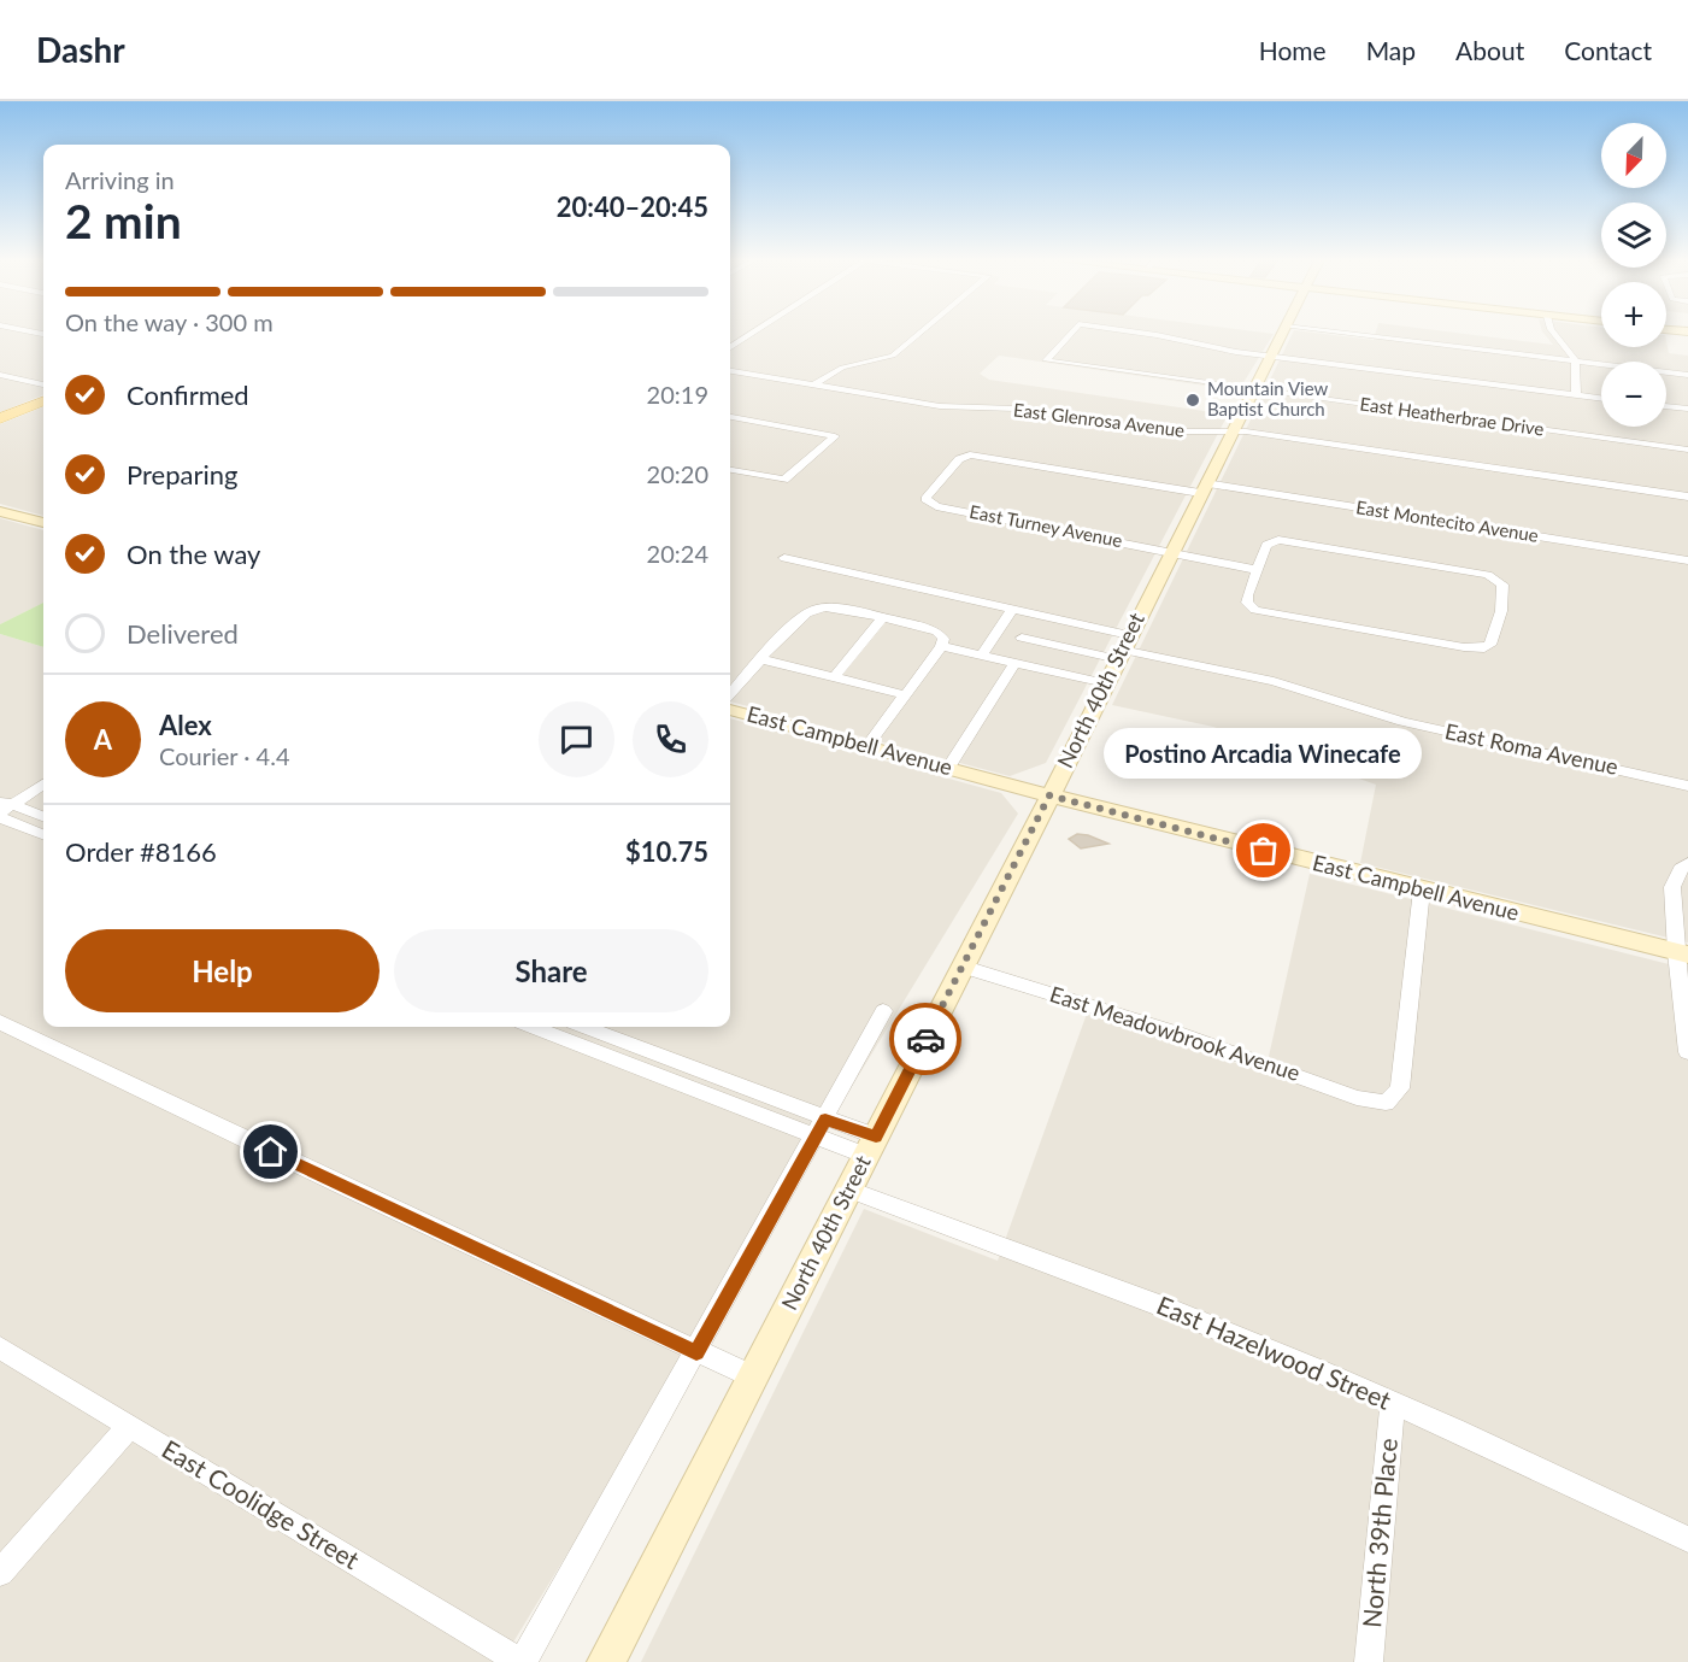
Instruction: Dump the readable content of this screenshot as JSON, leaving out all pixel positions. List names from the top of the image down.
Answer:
{
  "streets": {
    "main road": ["North 40th Street", "East Campbell Avenue"],
    "street": [
      "East Heatherbrae Drive",
      "East Glenrosa Avenue",
      "East Montecito Avenue",
      "East Turney Avenue",
      "East Roma Avenue",
      "East Meadowbrook Avenue",
      "East Hazelwood Street",
      "East Coolidge Street",
      "North 39th Place"
    ]
  },
  "crossings": [
    ["East Heatherbrae Drive", "North 40th Street"],
    ["East Glenrosa Avenue", "North 40th Street"],
    ["East Montecito Avenue", "East Turney Avenue"],
    ["East Montecito Avenue", "North 40th Street"],
    ["East Turney Avenue", "North 40th Street"],
    ["North 40th Street", "East Campbell Avenue"],
    ["North 40th Street", "East Roma Avenue"],
    ["North 40th Street", "East Meadowbrook Avenue"],
    ["North 40th Street", "East Hazelwood Street"],
    ["East Campbell Avenue", "East Meadowbrook Avenue"],
    ["East Hazelwood Street", "North 39th Place"]
  ],
  "places": ["Mountain View Baptist Church", "Postino Arcadia Winecafe"],
  "north": "bottom left",
  "page": {
    "header": "Dashr",
    "nav": [
      "Home",
      "Map",
      "About",
      "Contact"
    ],
    "map_buttons": ["+", "−"],
    "heading": ["2 min", "Arriving in", "20:40–20:45"],
    "panel": [
      "Alex",
      "Courier · 4.4",
      "Order #8166",
      "$10.75"
    ],
    "bar": "On the way · 300 m",
    "list": [
      ["Confirmed", "20:19"],
      ["Preparing", "20:20"],
      ["On the way", "20:24"],
      "Delivered"
    ],
    "round": "A",
    "bubble": "Postino Arcadia Winecafe",
    "buttons": ["Help", "Share"]
  }
}
